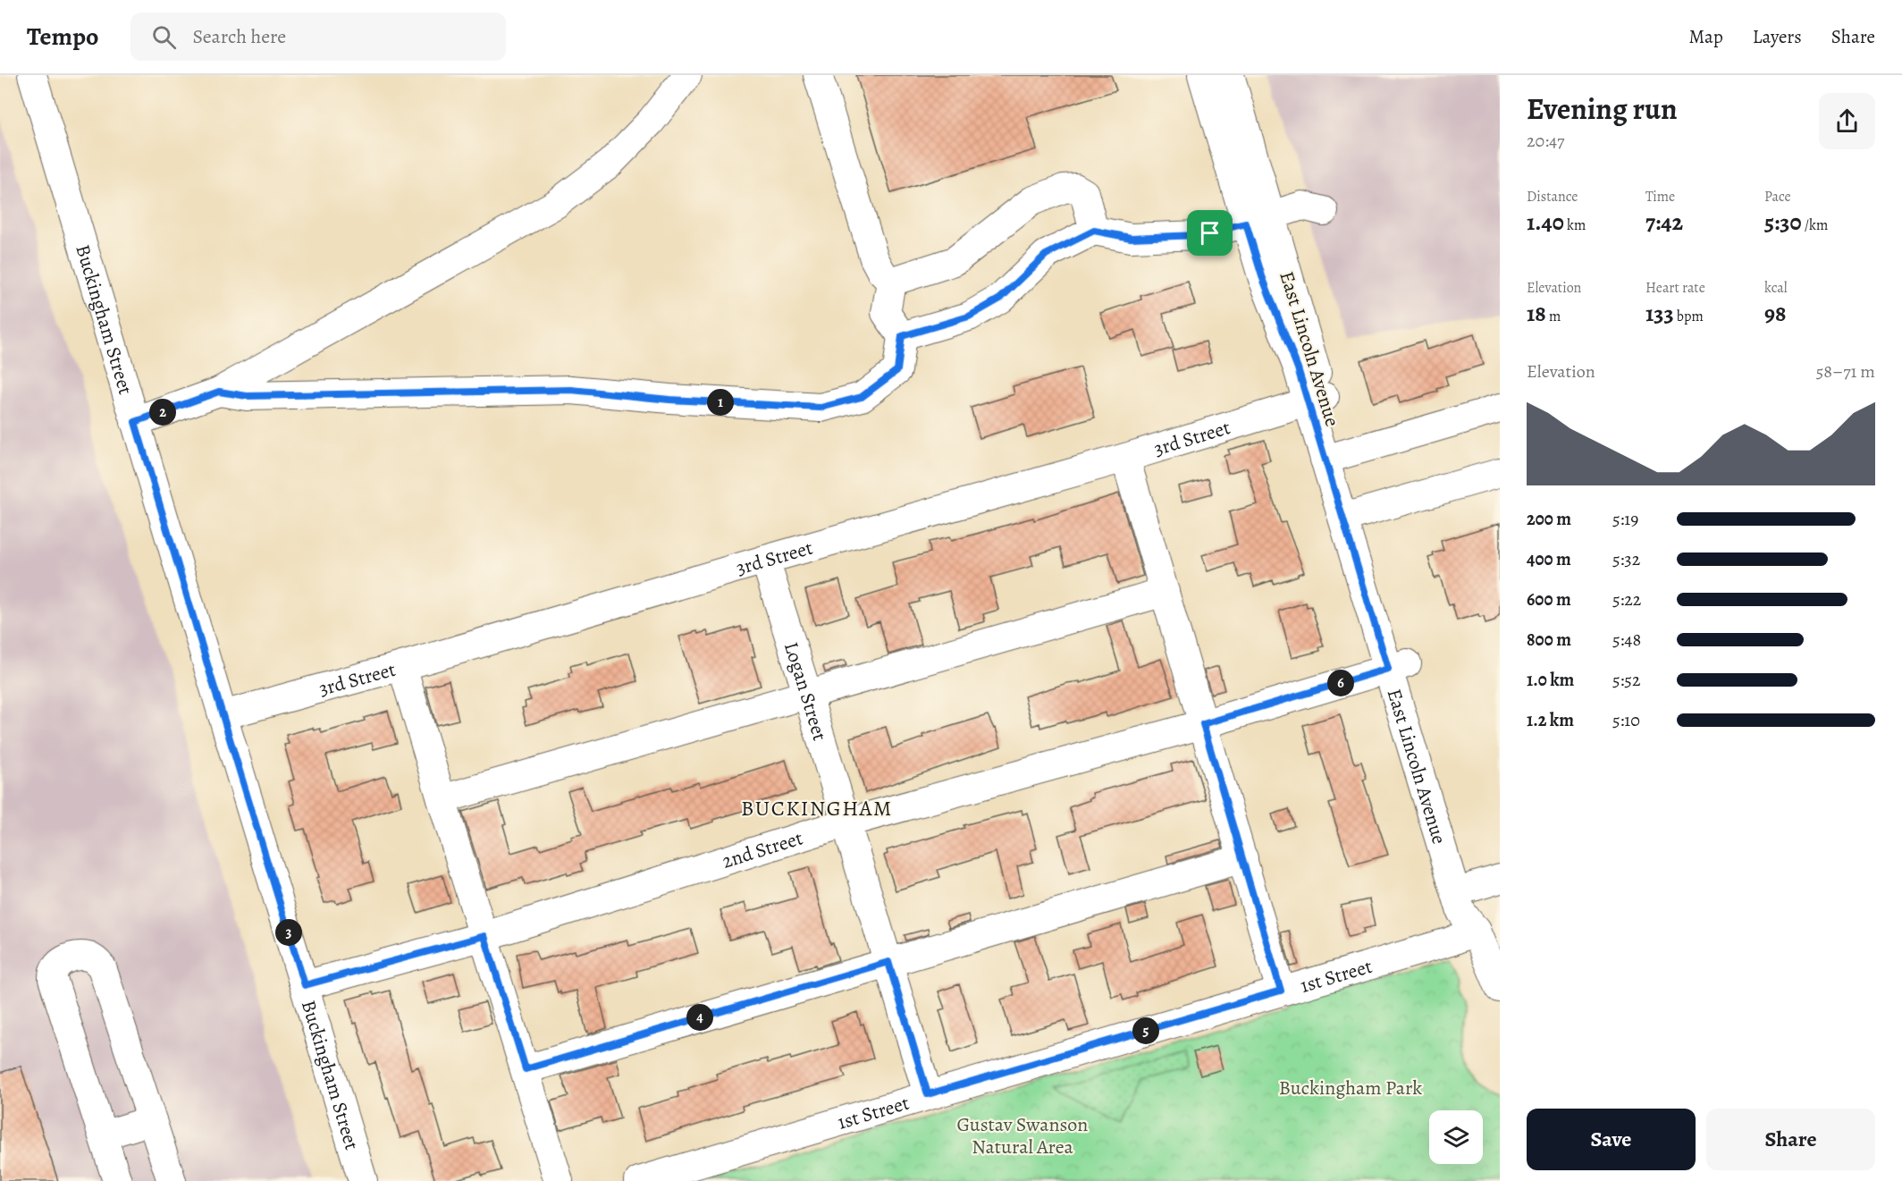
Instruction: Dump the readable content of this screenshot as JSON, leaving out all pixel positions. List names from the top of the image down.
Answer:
{
  "streets": {
    "street": [
      "Buckingham Street",
      "East Lincoln Avenue",
      "3rd Street",
      "Logan Street",
      "2nd Street",
      "1st Street"
    ]
  },
  "crossings": [
    ["Buckingham Street", "3rd Street"],
    ["Buckingham Street", "2nd Street"],
    ["East Lincoln Avenue", "3rd Street"],
    ["East Lincoln Avenue", "2nd Street"],
    ["East Lincoln Avenue", "1st Street"],
    ["3rd Street", "Logan Street"],
    ["Logan Street", "2nd Street"],
    ["Logan Street", "1st Street"]
  ],
  "districts": ["BUCKINGHAM"],
  "parks": ["Buckingham Park", "Gustav Swanson Natural Area"],
  "page": {
    "header": "Tempo",
    "search": "Search here",
    "nav": ["Map", "Layers", "Share"],
    "heading": ["Evening run", "20:47"],
    "stats": [
      ["Distance", "1.40 km"],
      ["Time", "7:42"],
      ["Pace", "5:30 /km"],
      ["Elevation", "18 m"],
      ["Heart rate", "133 bpm"],
      ["kcal", "98"]
    ],
    "chart": ["Elevation", "58–71 m"],
    "pins": [
      "1",
      "2",
      "6",
      "3",
      "4",
      "5"
    ],
    "list": [
      {
        "name": "200 m",
        "note": "5:19"
      },
      {
        "name": "400 m",
        "note": "5:32"
      },
      {
        "name": "600 m",
        "note": "5:22"
      },
      {
        "name": "800 m",
        "note": "5:48"
      },
      {
        "name": "1.0 km",
        "note": "5:52"
      },
      {
        "name": "1.2 km",
        "note": "5:10"
      }
    ],
    "buttons": ["Save", "Share"]
  }
}
